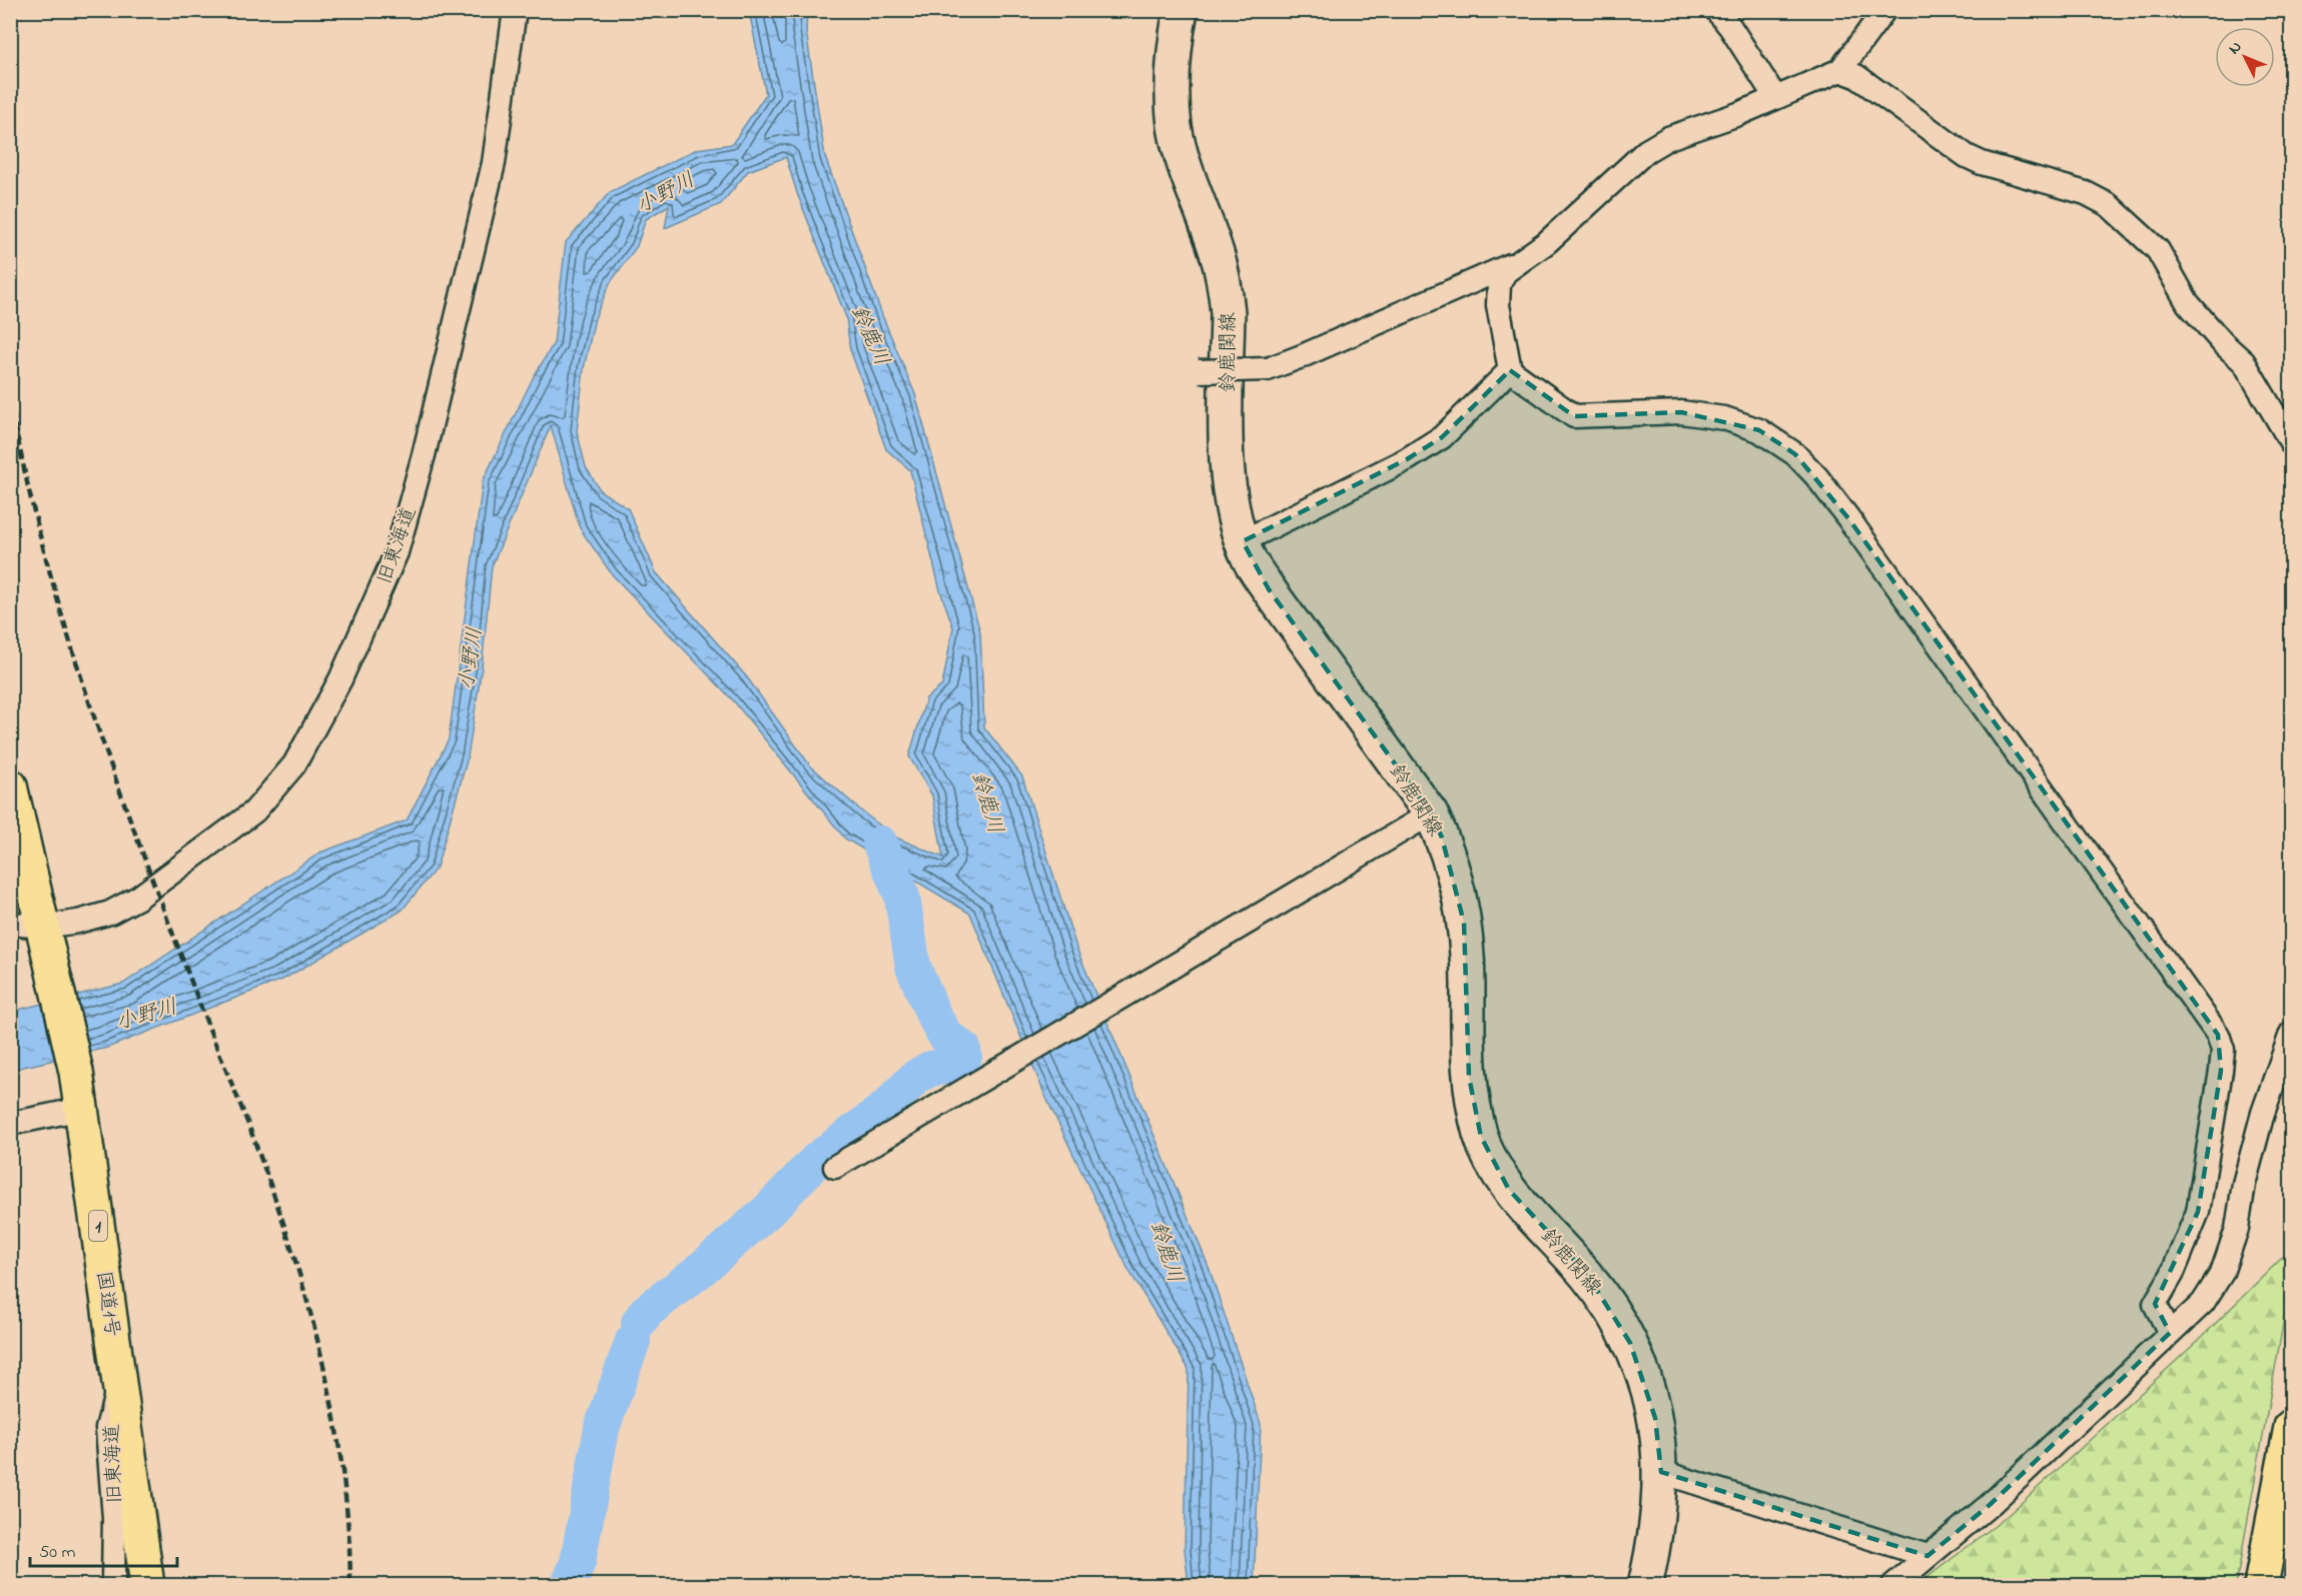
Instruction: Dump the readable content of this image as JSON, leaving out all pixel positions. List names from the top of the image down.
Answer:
{
  "streets": {
    "highway": ["1", "国道1号"],
    "main road": ["鈴鹿関線"],
    "street": ["旧東海道"]
  },
  "crossings": [
    ["旧東海道", "国道1号"]
  ],
  "water": ["小野川", "鈴鹿川"],
  "scale_bar": "50 m",
  "north": "top left"
}
